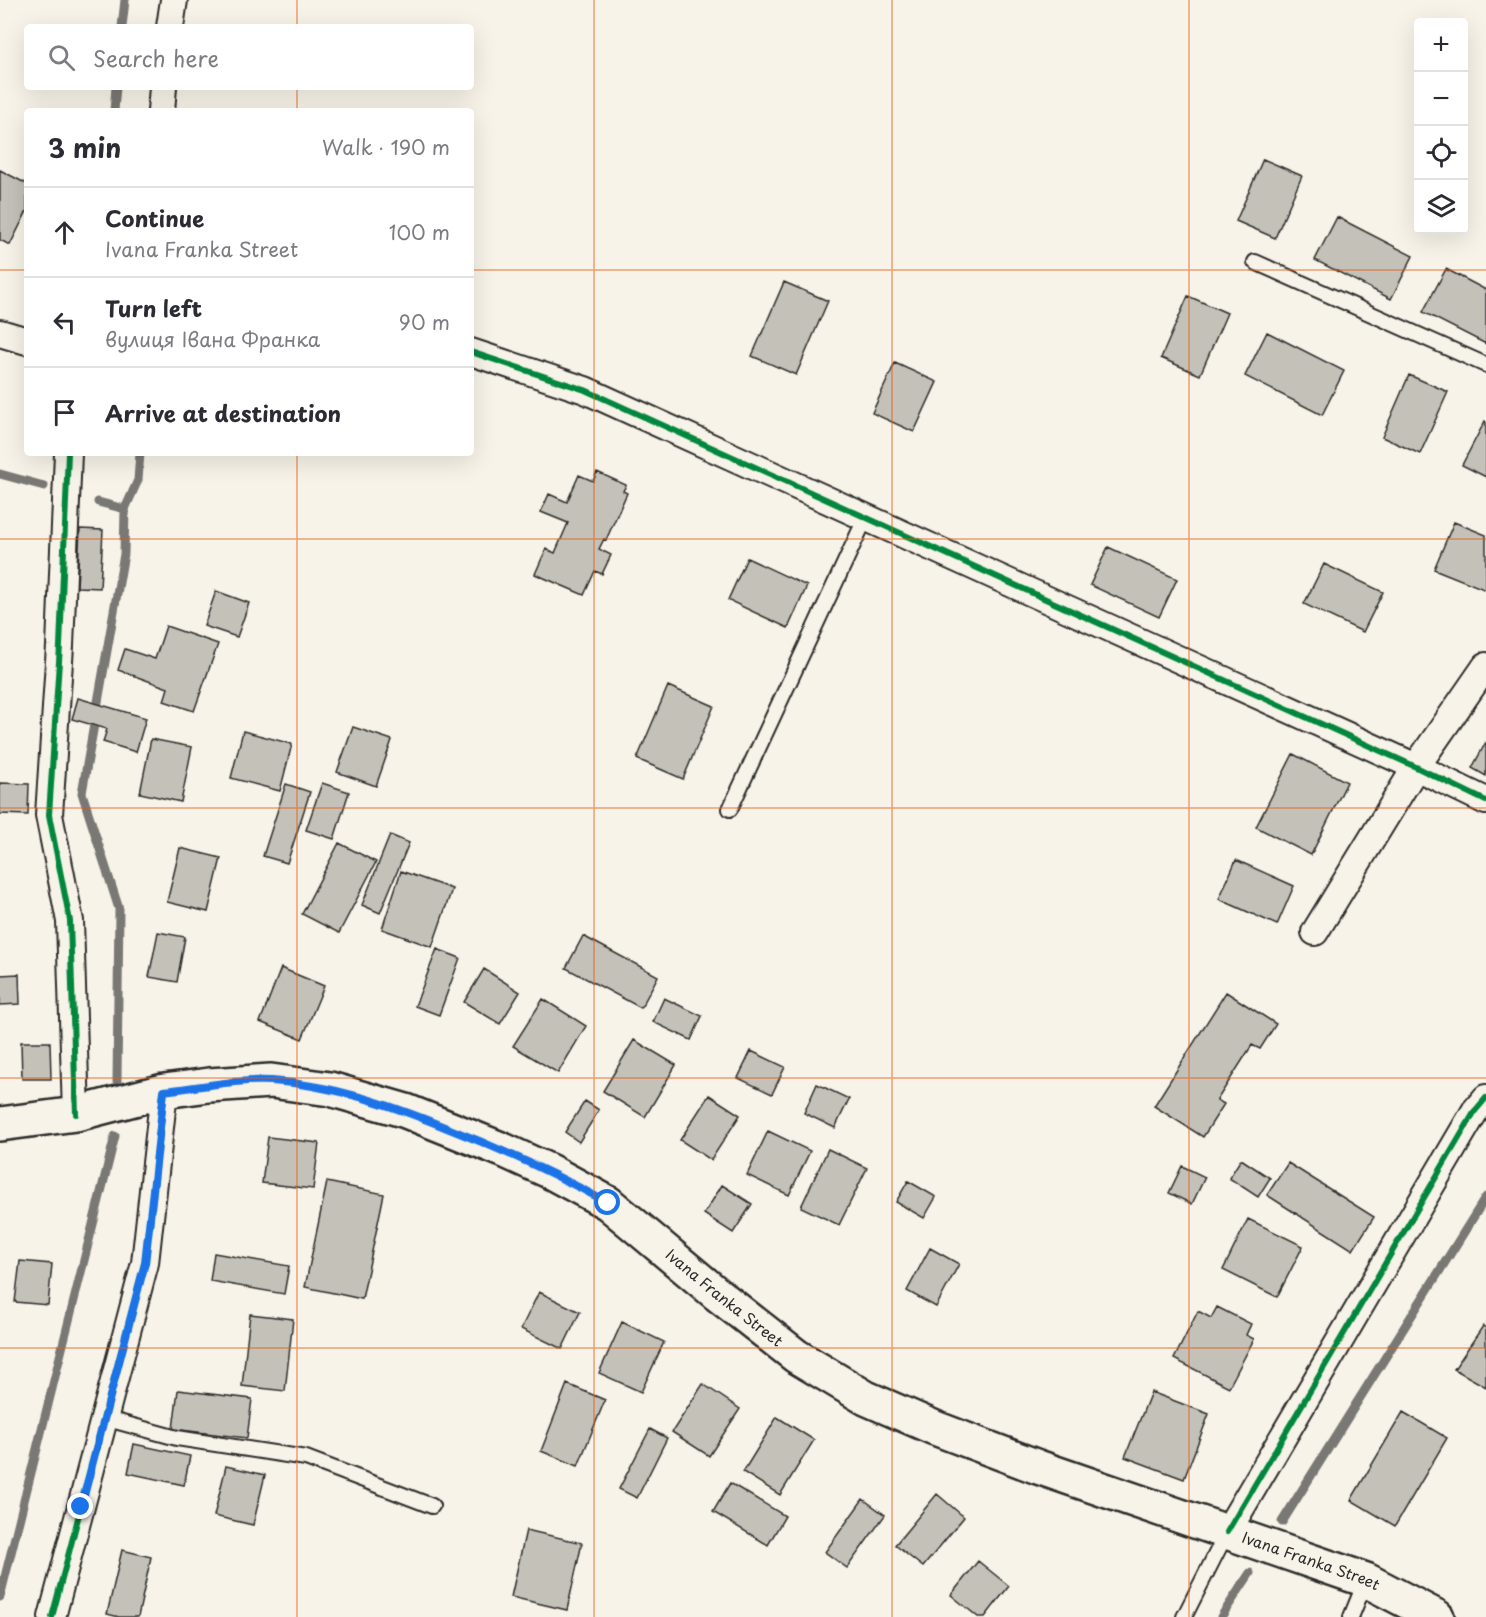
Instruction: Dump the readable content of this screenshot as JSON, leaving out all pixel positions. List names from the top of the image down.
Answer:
{
  "streets": {
    "main road": ["Ivana Franka Street"]
  },
  "page": {
    "map_buttons": ["+", "−"],
    "search": "Search here",
    "heading": ["3 min", "Walk · 190 m"],
    "list": [
      ["Continue", "Ivana Franka Street", "100 m"],
      ["Turn left", "вулиця Івана Франка", "90 m"],
      "Arrive at destination"
    ]
  }
}
